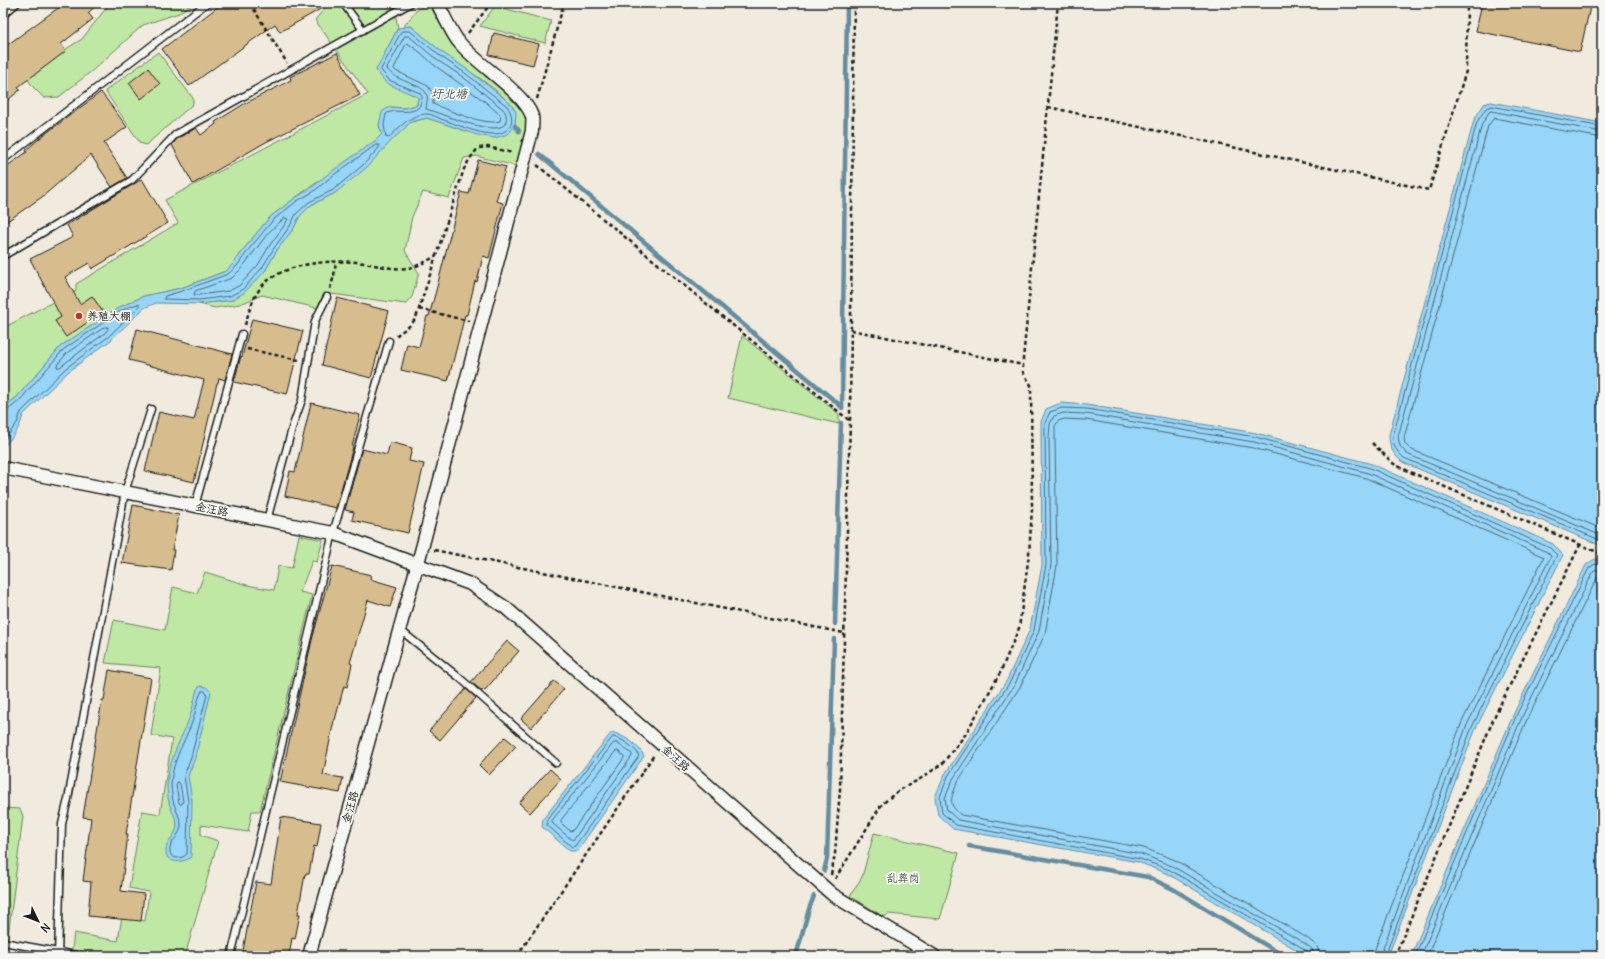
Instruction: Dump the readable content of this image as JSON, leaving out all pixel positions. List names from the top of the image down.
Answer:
{
  "streets": {
    "street": ["金汪路"]
  },
  "water": ["圩北塘"],
  "parks": ["乱葬岗"],
  "places": ["养殖大棚"],
  "north": "bottom right"
}
